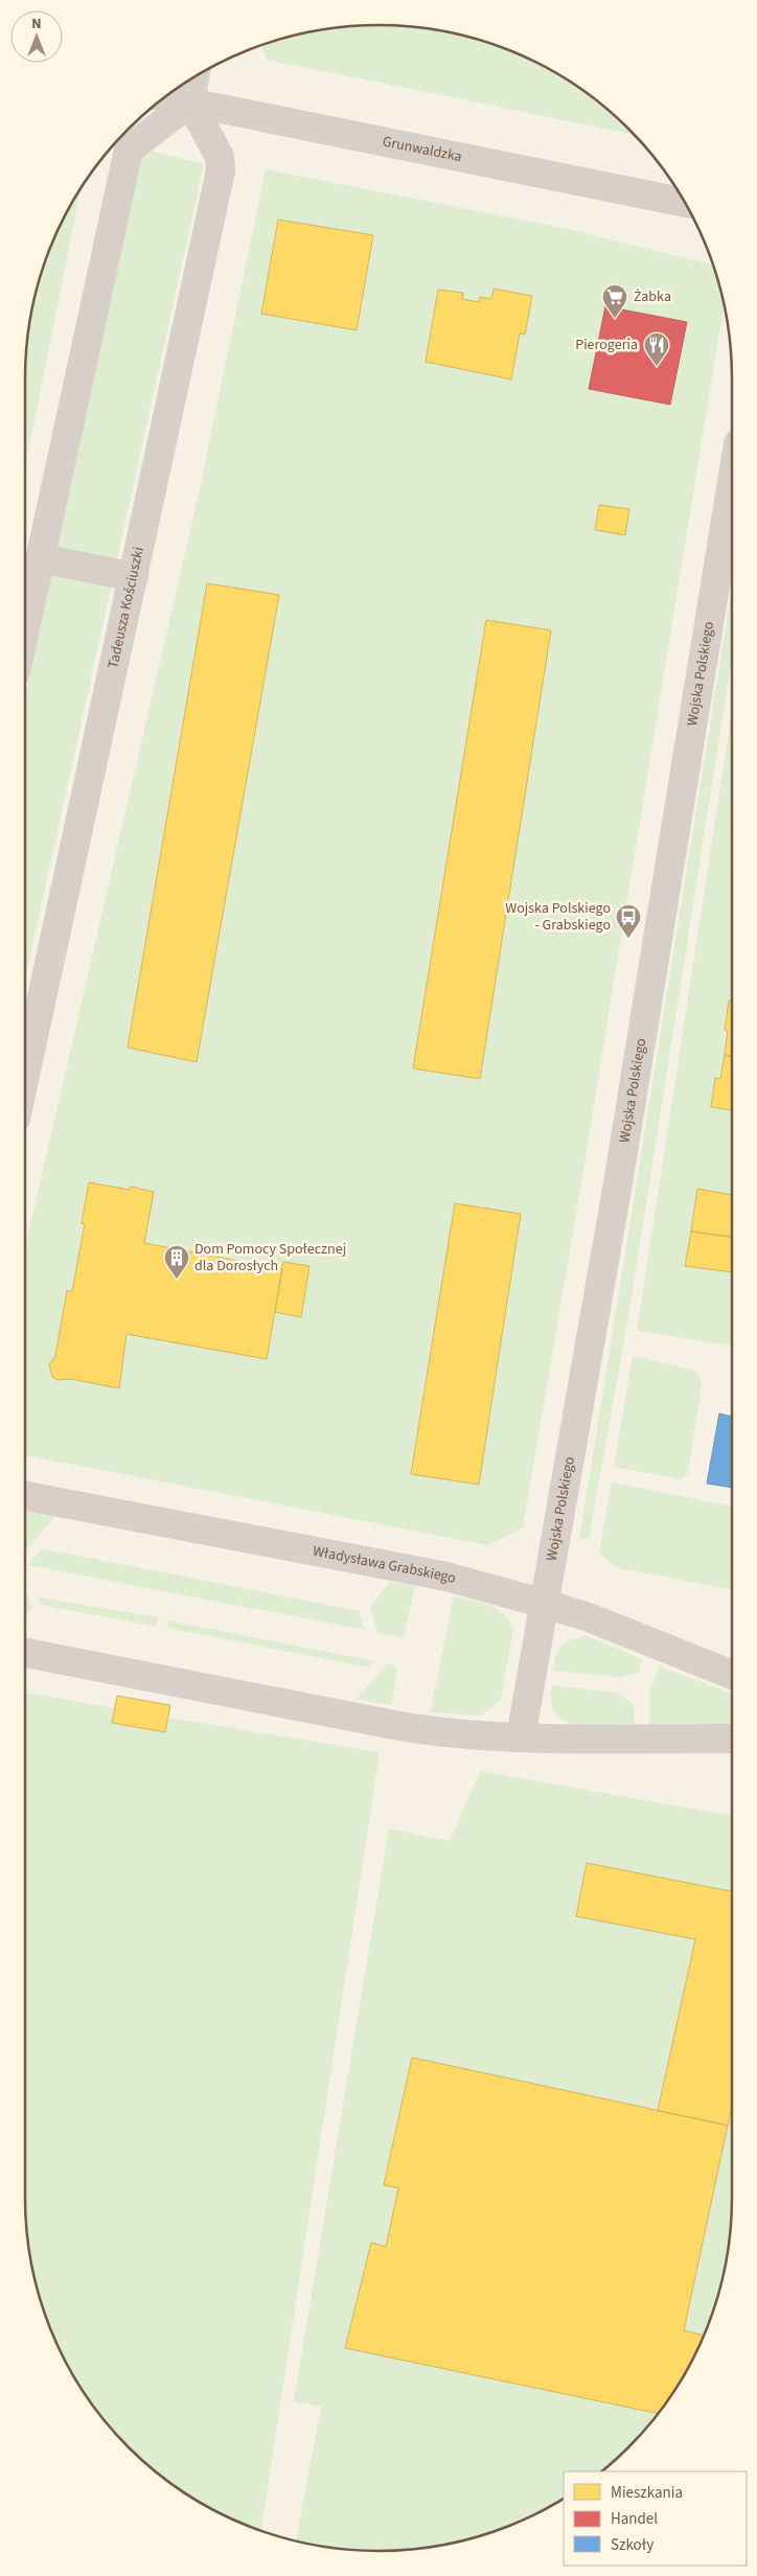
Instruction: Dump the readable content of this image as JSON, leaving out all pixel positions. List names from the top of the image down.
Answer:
{
  "streets": {
    "street": [
      "Grunwaldzka",
      "Tadeusza Kościuszki",
      "Wojska Polskiego",
      "Władysława Grabskiego"
    ]
  },
  "crossings": [
    ["Grunwaldzka", "Tadeusza Kościuszki"],
    ["Wojska Polskiego", "Władysława Grabskiego"]
  ],
  "places": {
    "supermarket": ["Żabka"],
    "restaurant": ["Pierogeria"],
    "bus stop": ["Wojska Polskiego - Grabskiego"],
    "building": ["Dom Pomocy Społecznej dla Dorosłych"]
  },
  "legend": ["Mieszkania", "Handel", "Szkoły"],
  "north": "top"
}
